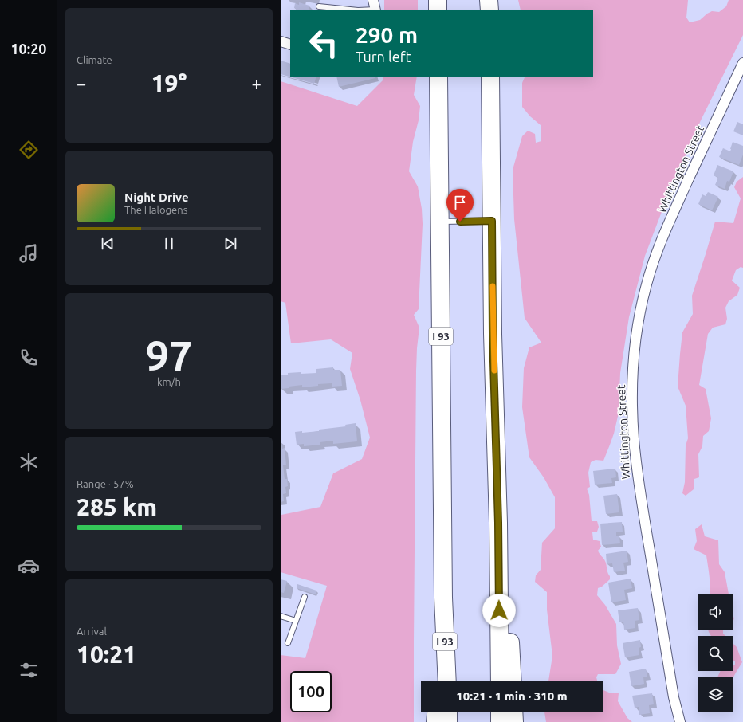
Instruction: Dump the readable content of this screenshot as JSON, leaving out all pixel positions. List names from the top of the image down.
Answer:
{
  "streets": {
    "highway": ["I 93"],
    "street": ["Whittington Street"]
  },
  "page": {
    "tabs": "10:20",
    "tile": [
      "Climate",
      ["97", "km/h"],
      ["Range · 57%", "285 km"],
      ["Arrival", "10:21"]
    ],
    "turn": ["290 m", "Turn left"],
    "heat": ["−", "19°", "+"],
    "song": ["Night Drive", "The Halogens"],
    "limit": "100",
    "trip": "10:21 · 1 min · 310 m"
  }
}
